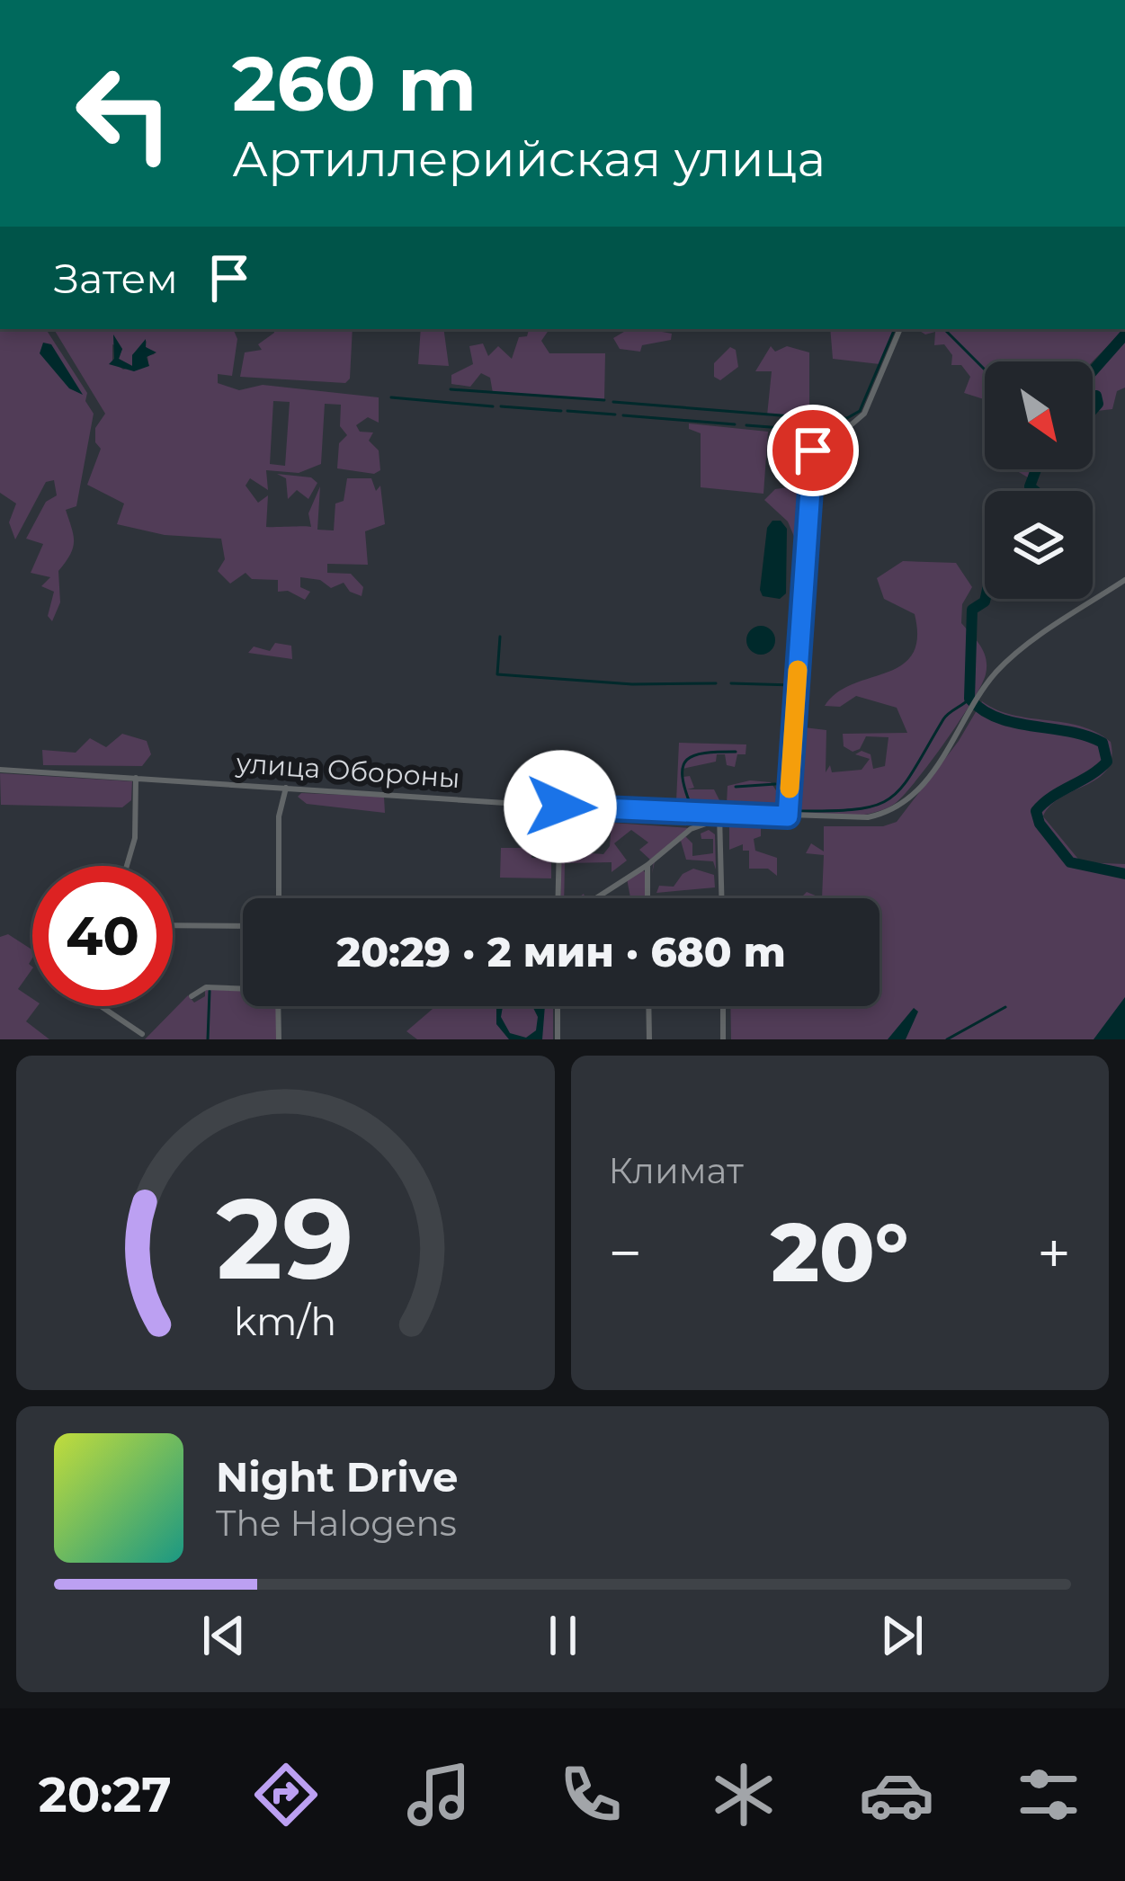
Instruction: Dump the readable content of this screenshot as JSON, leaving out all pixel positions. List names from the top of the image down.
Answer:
{
  "streets": {
    "street": ["улица Обороны"]
  },
  "north": "bottom right",
  "page": {
    "turn": ["260 m", "Артиллерийская улица"],
    "then": "Затем",
    "limit": "40",
    "trip": "20:29 · 2 мин · 680 m",
    "tile": "Климат",
    "heat": ["−", "20°", "+"],
    "song": ["Night Drive", "The Halogens"],
    "tabs": "20:27",
    "gauge": ["29", "km/h"]
  }
}
